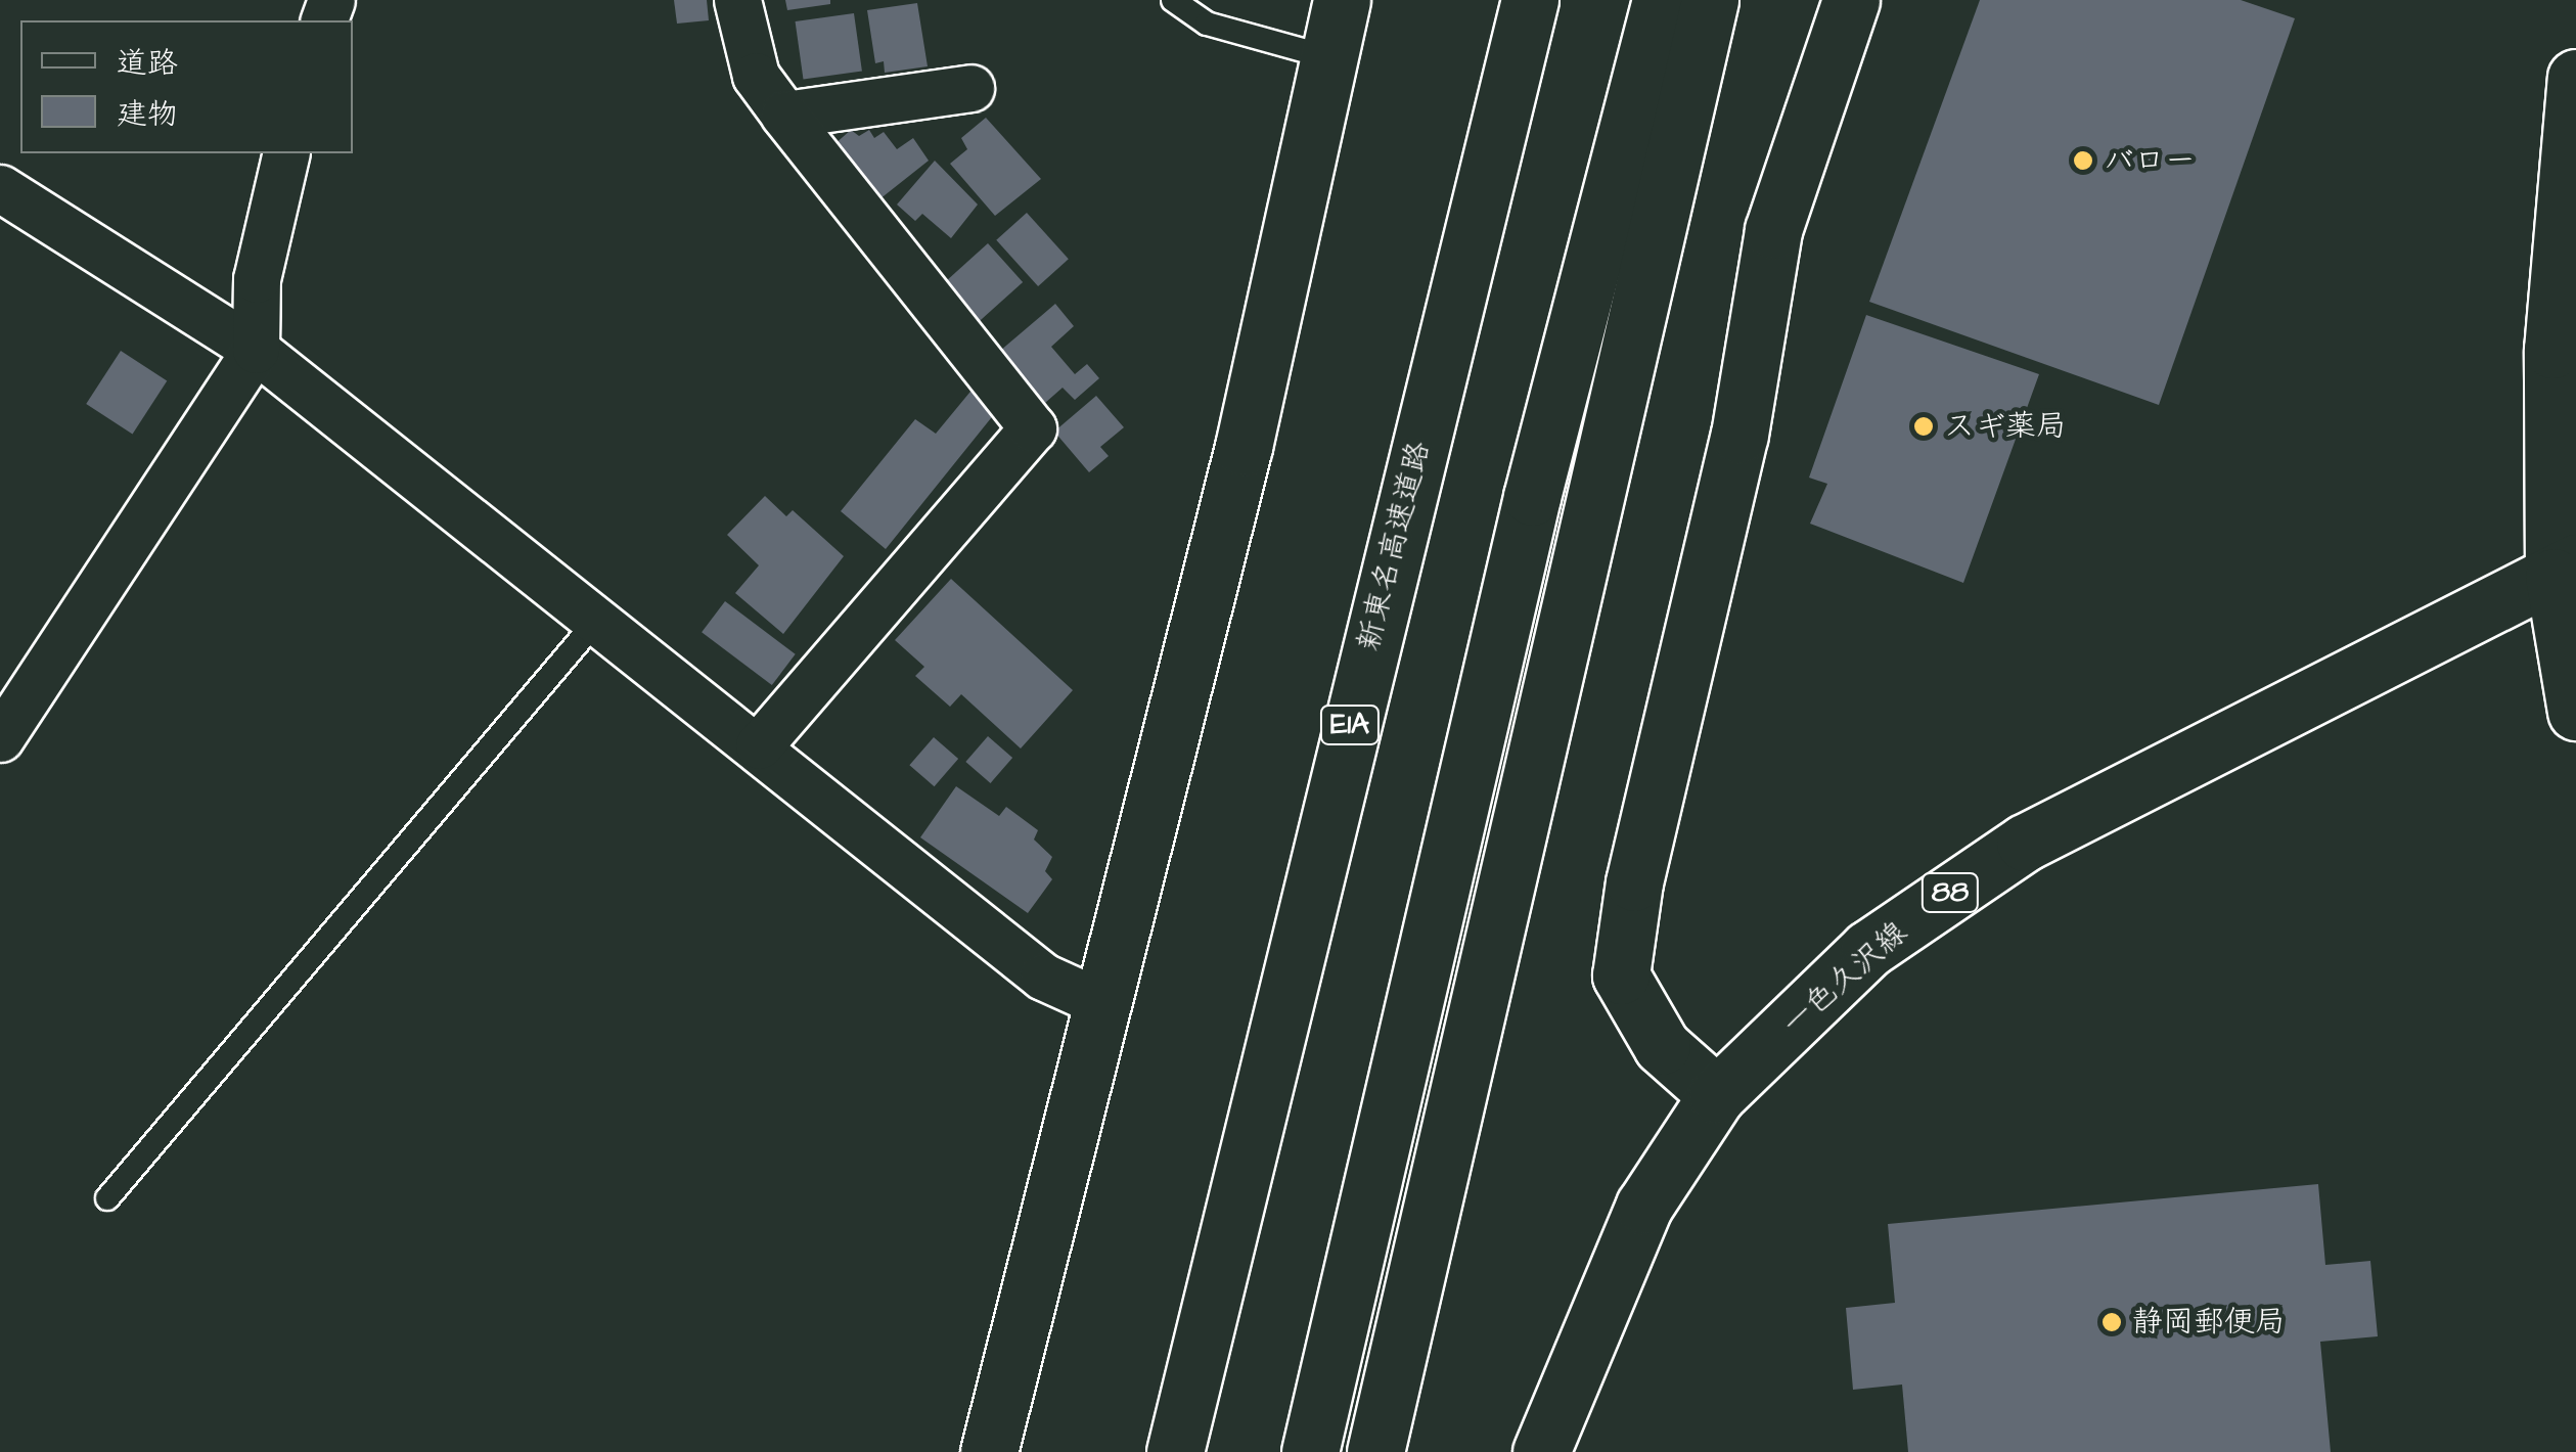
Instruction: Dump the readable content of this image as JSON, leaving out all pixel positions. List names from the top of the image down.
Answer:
{
  "streets": {
    "main road": [
      "新東名高速道路",
      "E1A",
      "88",
      "一色久沢線"
    ]
  },
  "places": ["バロー", "スギ薬局", "静岡郵便局"],
  "legend": ["道路", "建物"]
}
